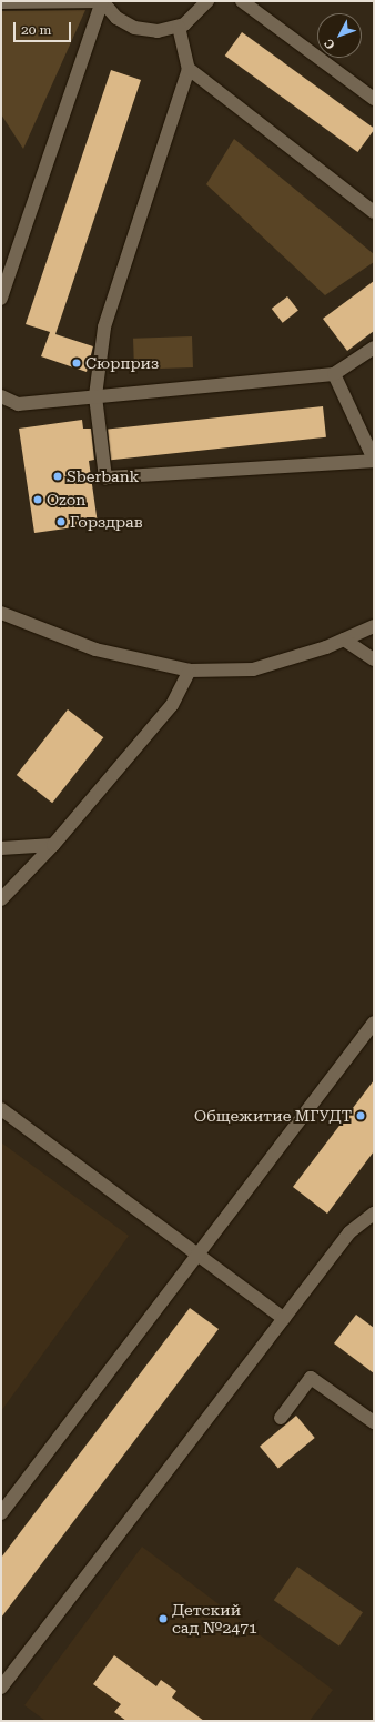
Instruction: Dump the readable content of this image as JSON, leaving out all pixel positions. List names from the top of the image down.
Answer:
{
  "places": [
    "Сюрприз",
    "Sberbank",
    "Ozon",
    "Горздрав",
    "Общежитие МГУДТ",
    "Детский сад №2471"
  ],
  "scale_bar": "20 m",
  "north": "bottom left"
}
